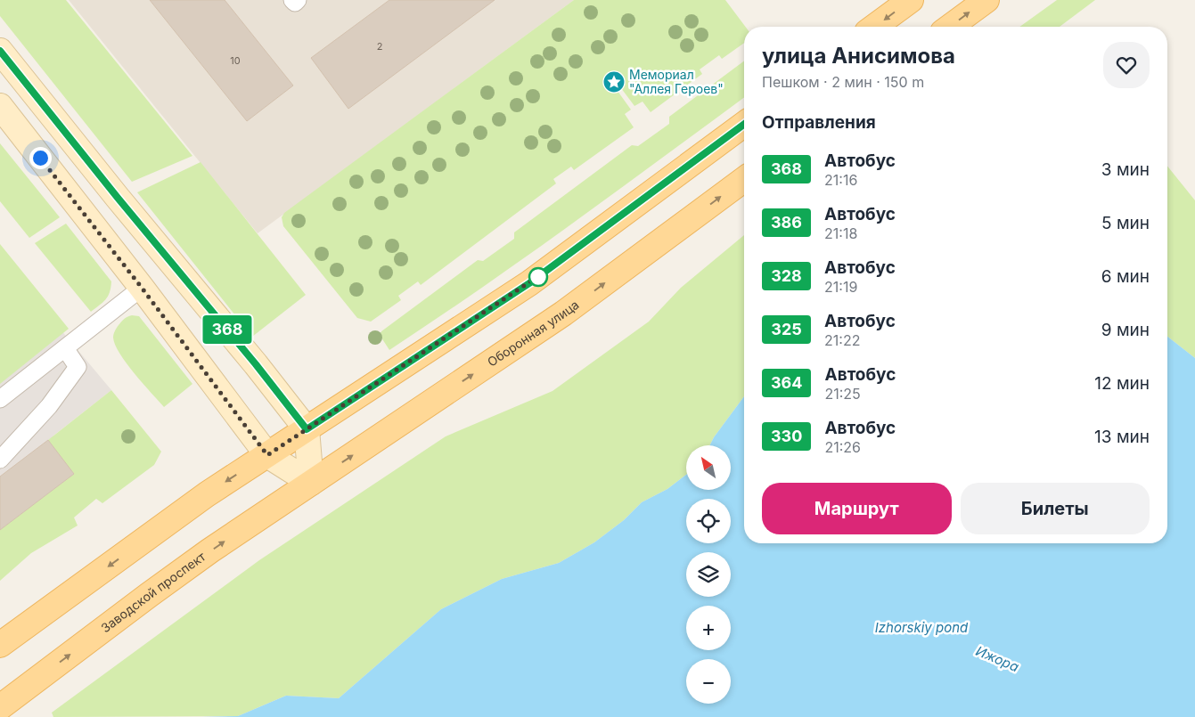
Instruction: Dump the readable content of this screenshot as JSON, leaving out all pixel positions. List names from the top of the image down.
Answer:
{
  "streets": {
    "main road": ["Оборонная улица", "Заводской проспект"]
  },
  "crossings": [
    ["Оборонная улица", "Заводской проспект"]
  ],
  "water": ["Izhorskiy pond", "Ижора"],
  "places": {
    "place": ["Мемориал \"Аллея Героев\""]
  },
  "lines": ["bus line 368"],
  "house_numbers": ["2", "10"],
  "north": "top left",
  "page": {
    "on_map": "368",
    "heading": [
      ["улица Анисимова", "Пешком · 2 мин · 150 m"],
      "Отправления"
    ],
    "list": [
      {
        "mark": "368",
        "name": "Автобус",
        "note": "21:16",
        "value": "3 мин"
      },
      {
        "mark": "386",
        "name": "Автобус",
        "note": "21:18",
        "value": "5 мин"
      },
      {
        "mark": "328",
        "name": "Автобус",
        "note": "21:19",
        "value": "6 мин"
      },
      {
        "mark": "325",
        "name": "Автобус",
        "note": "21:22",
        "value": "9 мин"
      },
      {
        "mark": "364",
        "name": "Автобус",
        "note": "21:25",
        "value": "12 мин"
      },
      {
        "mark": "330",
        "name": "Автобус",
        "note": "21:26",
        "value": "13 мин"
      }
    ],
    "map_buttons": ["+", "−"],
    "buttons": ["Маршрут", "Билеты"]
  }
}
